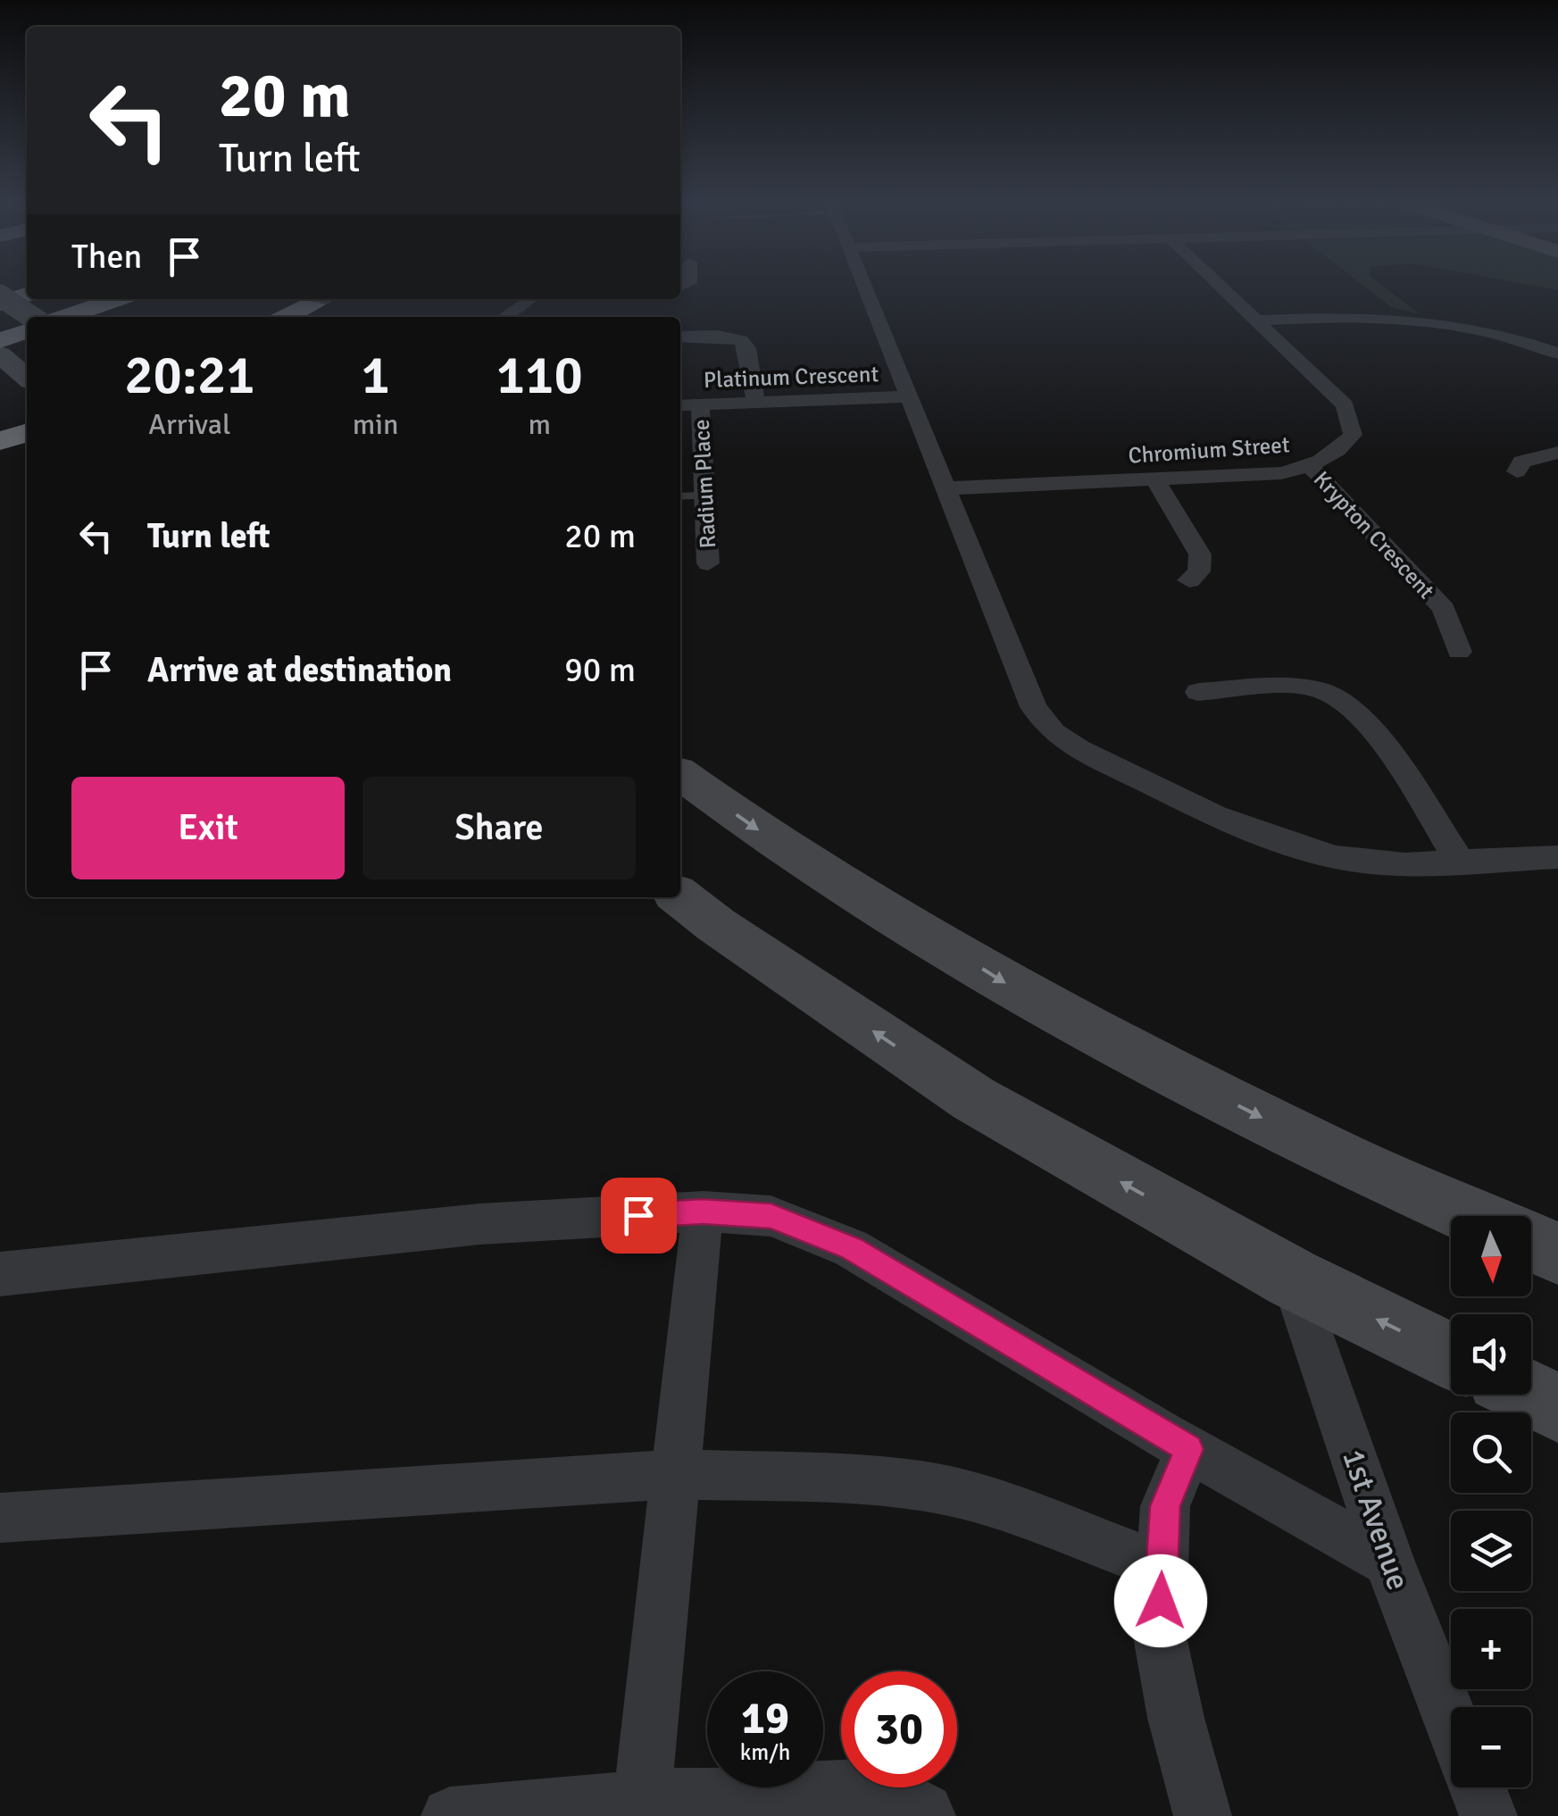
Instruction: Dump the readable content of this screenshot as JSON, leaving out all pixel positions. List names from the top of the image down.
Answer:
{
  "streets": {
    "street": [
      "Platinum Crescent",
      "Chromium Street",
      "Radium Place",
      "Krypton Crescent",
      "1st Avenue"
    ]
  },
  "crossings": [
    ["Platinum Crescent", "Radium Place"],
    ["Chromium Street", "Krypton Crescent"]
  ],
  "north": "bottom",
  "page": {
    "turn": ["20 m", "Turn left"],
    "then": "Then",
    "eta": [
      "20:21",
      "Arrival",
      "1",
      "min",
      "110",
      "m"
    ],
    "list": [
      {
        "name": "Turn left",
        "value": "20 m"
      },
      {
        "name": "Arrive at destination",
        "value": "90 m"
      }
    ],
    "buttons": ["Exit", "Share"],
    "map_buttons": ["+", "−"],
    "speed": "19 km/h",
    "limit": "30"
  }
}
